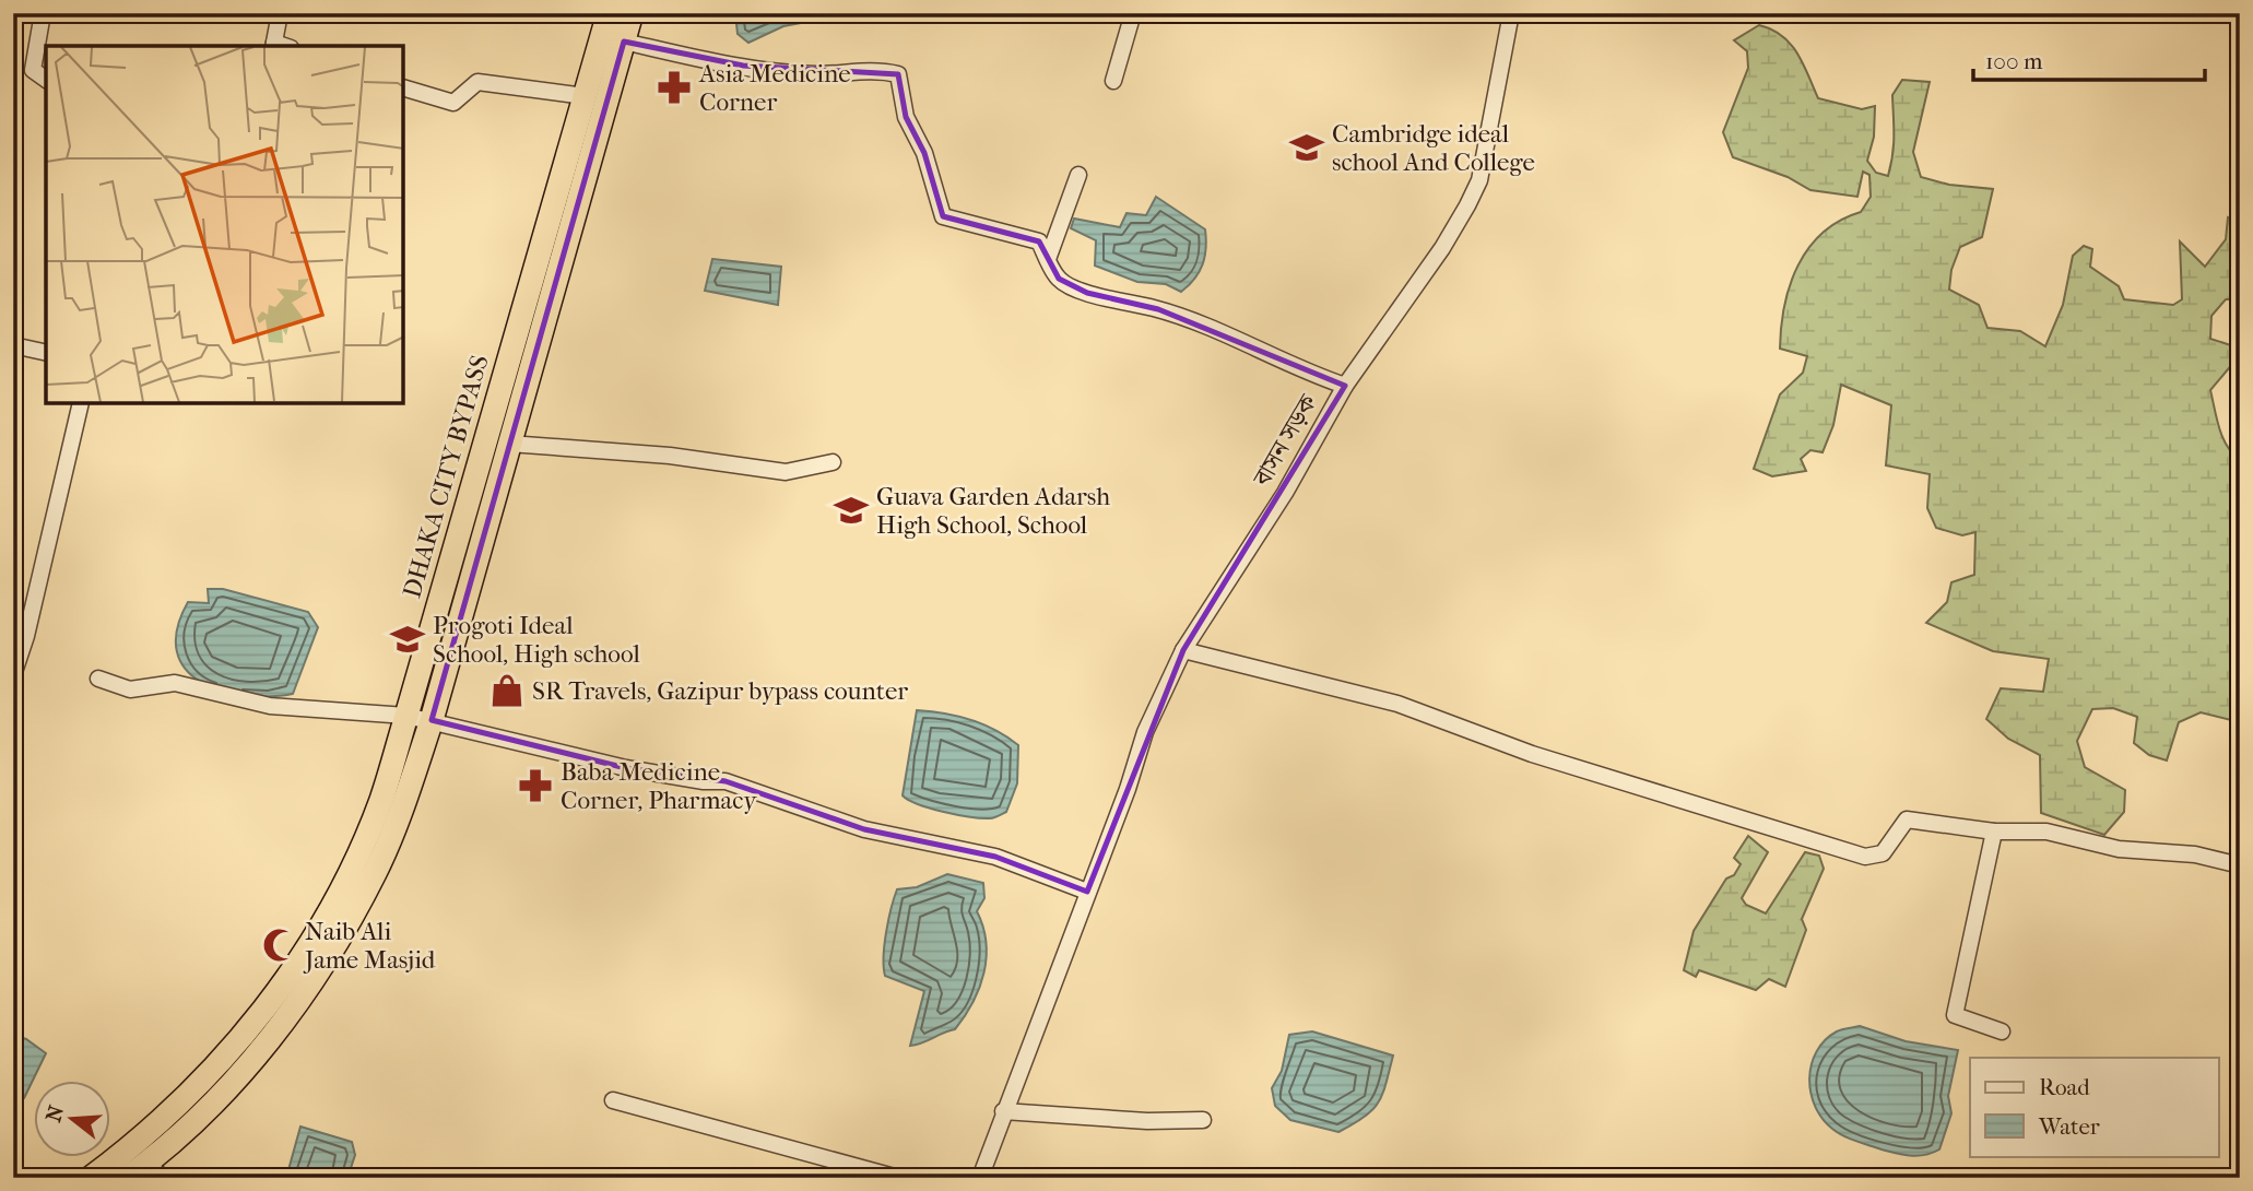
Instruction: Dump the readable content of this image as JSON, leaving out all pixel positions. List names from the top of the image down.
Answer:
{
  "streets": {
    "highway": ["DHAKA CITY BYPASS"],
    "street": ["বাসন সড়ক"]
  },
  "places": {
    "pharmacy": ["Asia Medicine Corner", "Baba Medicine Corner, Pharmacy"],
    "school or university": ["Cambridge ideal school And College", "Guava Garden Adarsh High School, School", "Progoti Ideal School, High school"],
    "shop": ["SR Travels, Gazipur bypass counter"],
    "mosque": ["Naib Ali Jame Masjid"]
  },
  "legend": ["Road", "Water"],
  "scale_bar": "100 m",
  "north": "left"
}
